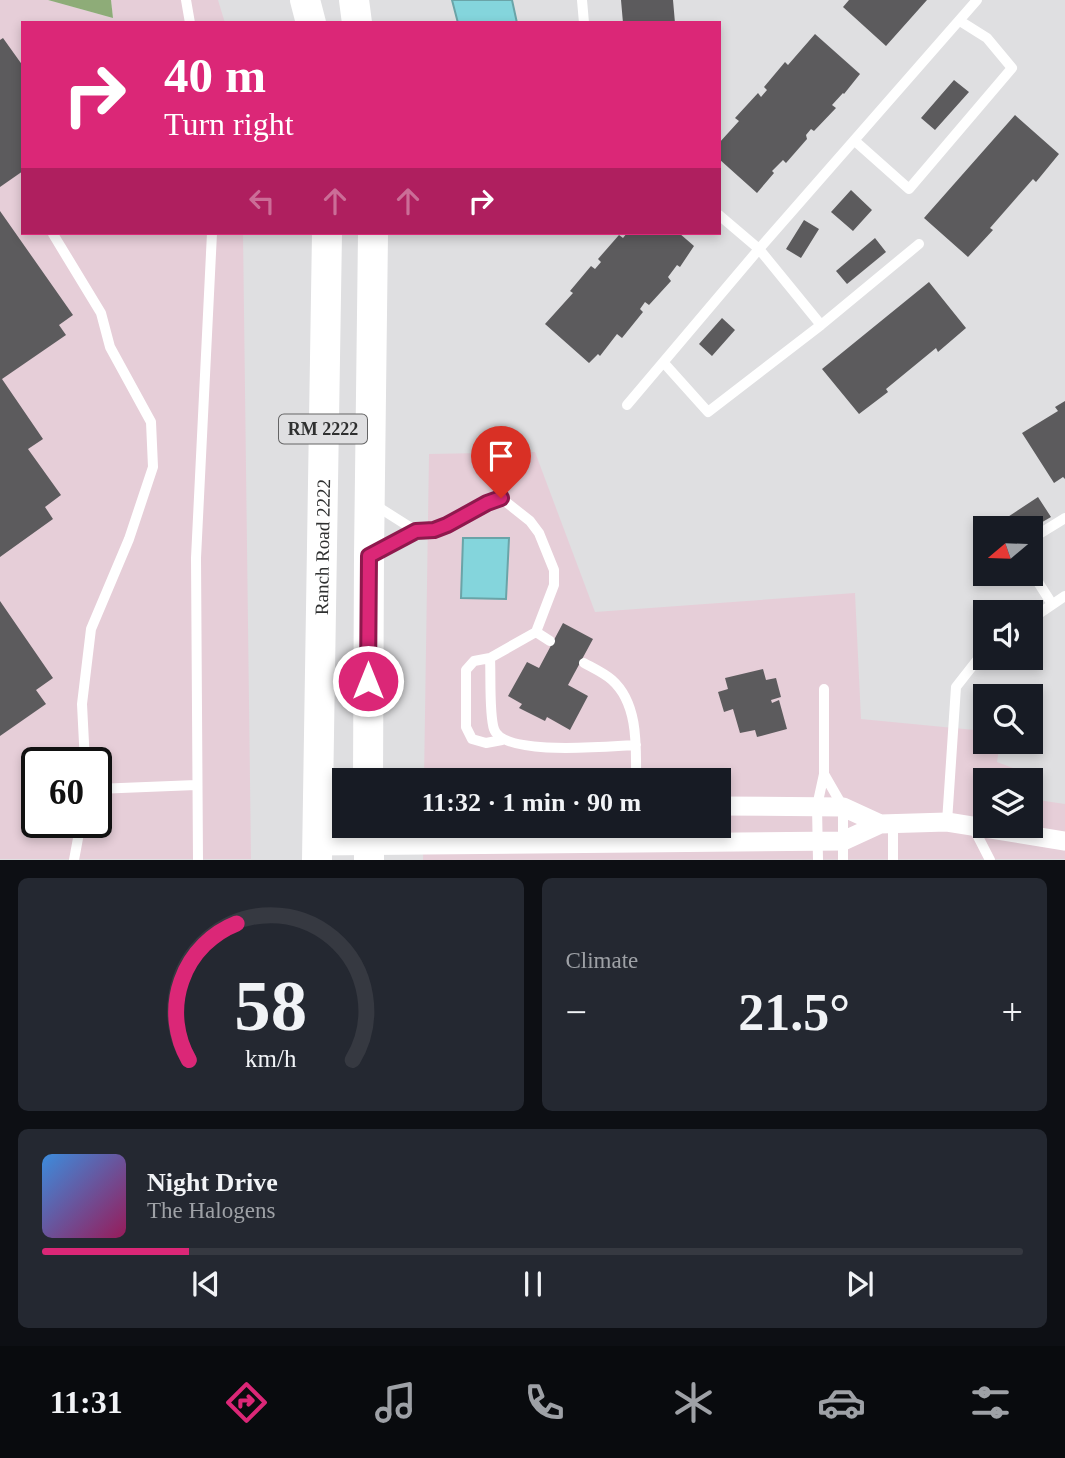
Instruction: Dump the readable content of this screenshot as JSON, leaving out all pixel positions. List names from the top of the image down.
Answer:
{
  "streets": {
    "main road": ["RM 2222", "Ranch Road 2222"]
  },
  "north": "left",
  "page": {
    "turn": ["40 m", "Turn right"],
    "limit": "60",
    "trip": "11:32 · 1 min · 90 m",
    "tile": "Climate",
    "heat": ["−", "21.5°", "+"],
    "song": ["Night Drive", "The Halogens"],
    "tabs": "11:31",
    "gauge": ["58", "km/h"]
  }
}
